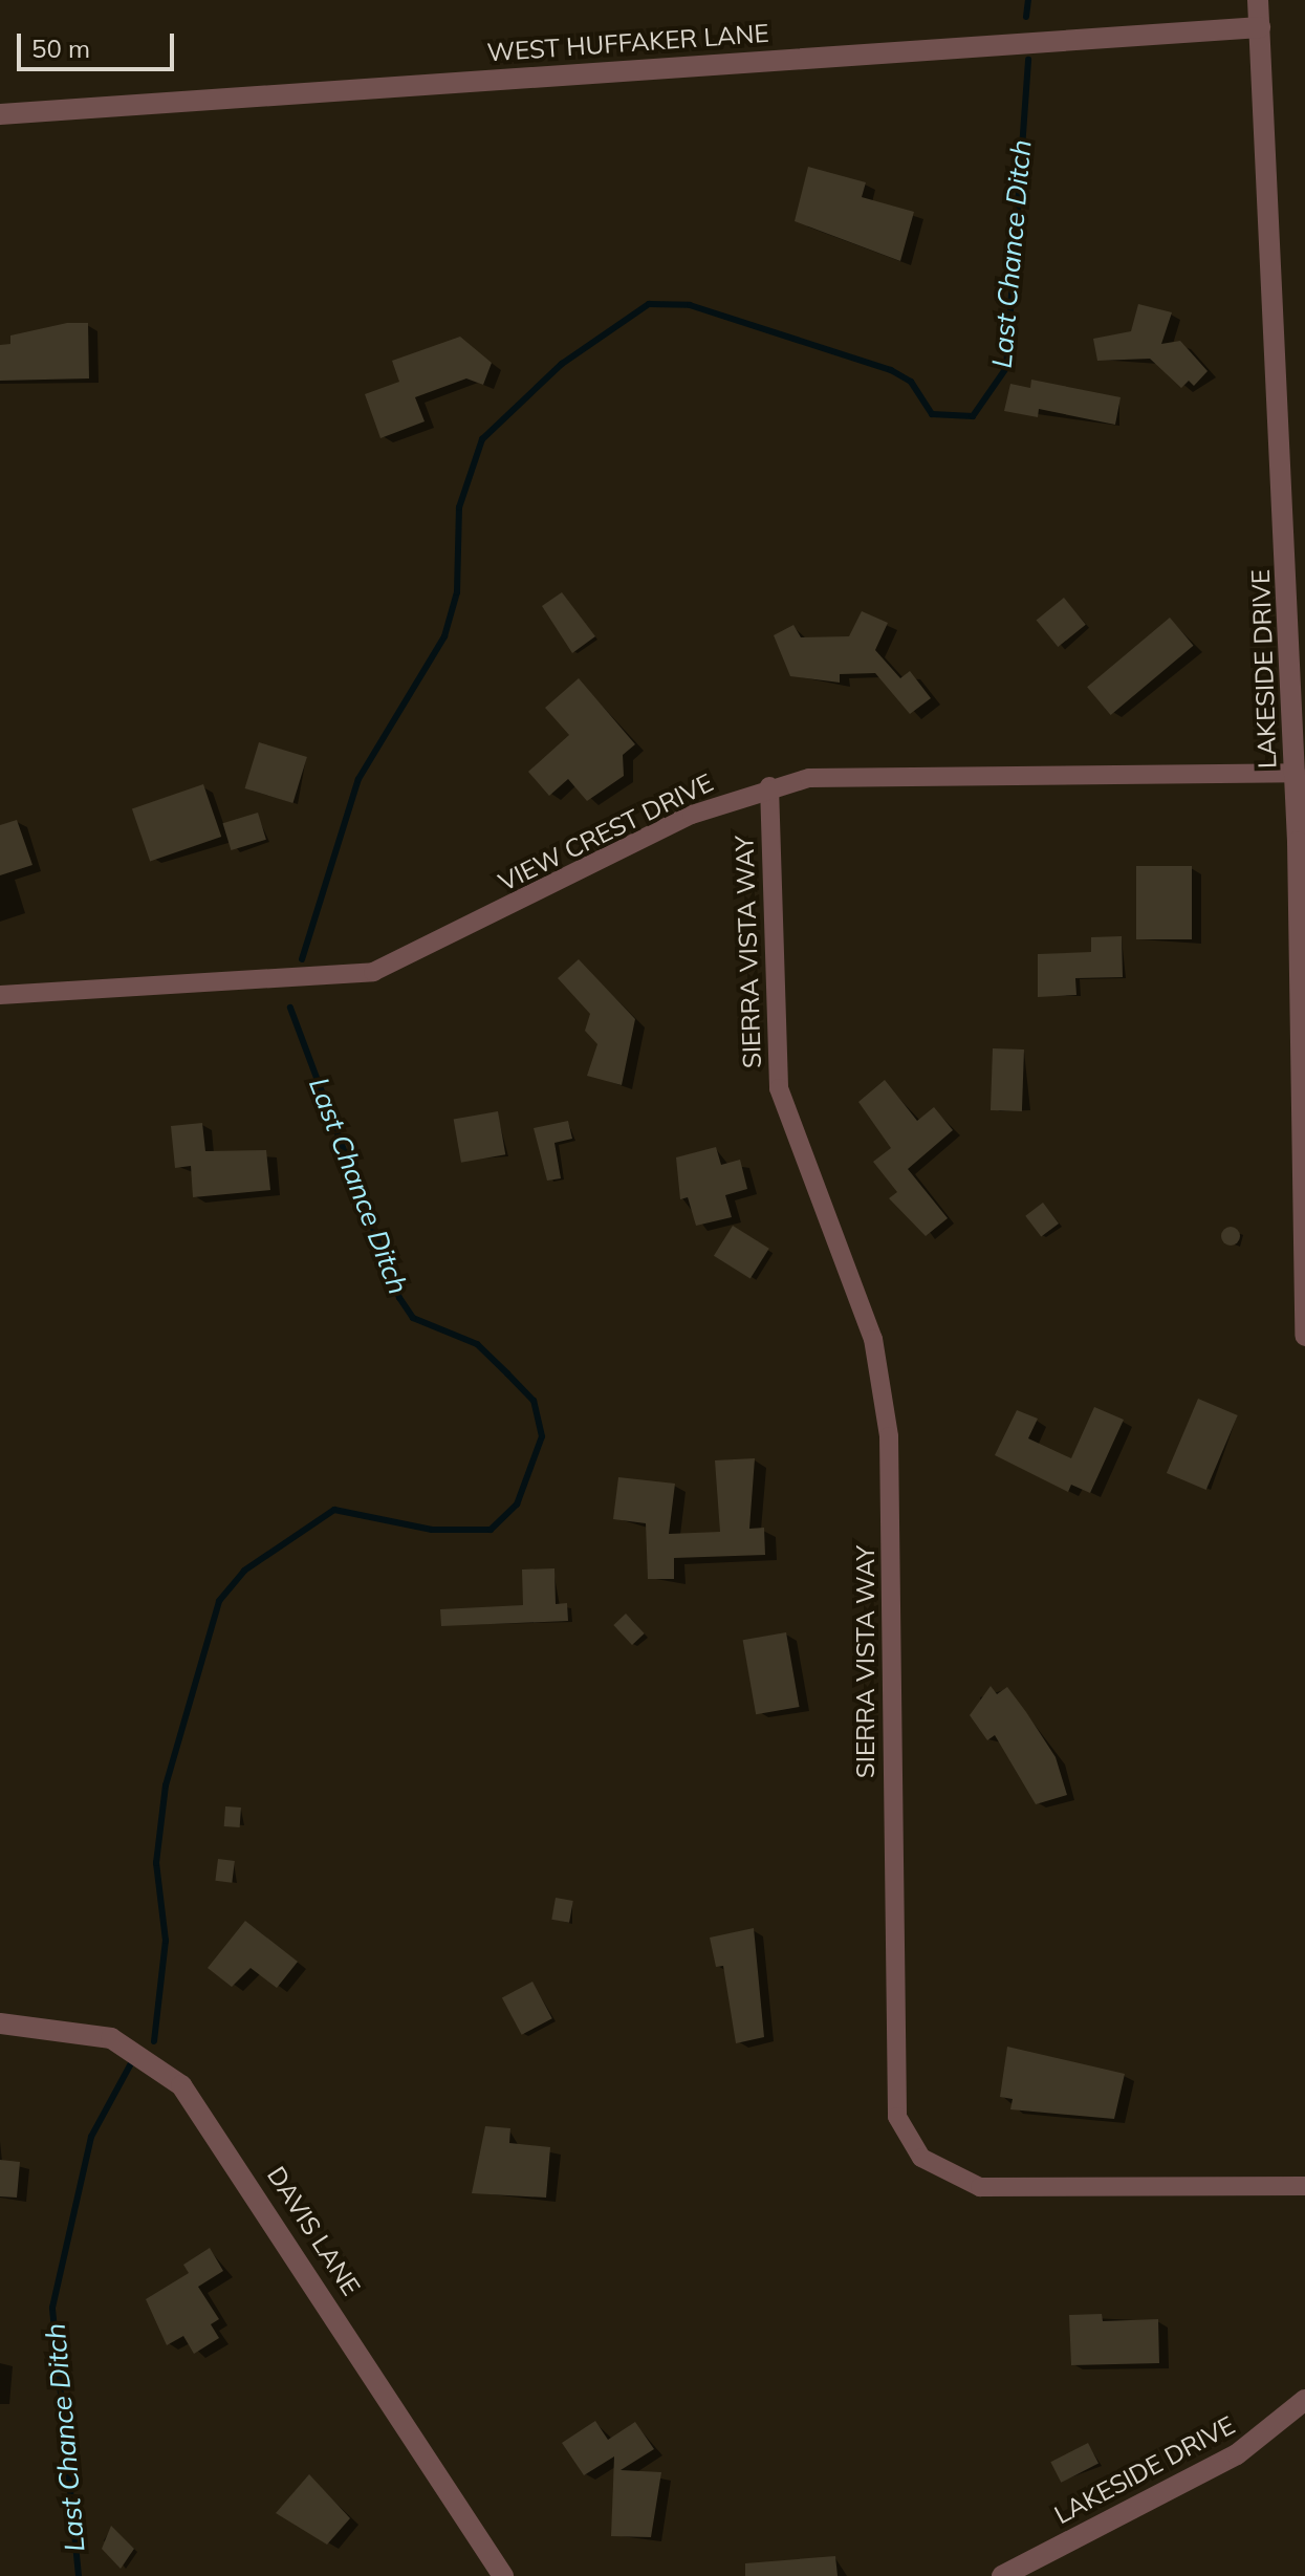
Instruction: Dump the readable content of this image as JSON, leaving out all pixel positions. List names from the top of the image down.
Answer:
{
  "streets": {
    "street": [
      "WEST HUFFAKER LANE",
      "LAKESIDE DRIVE",
      "VIEW CREST DRIVE",
      "SIERRA VISTA WAY",
      "DAVIS LANE"
    ]
  },
  "crossings": [
    ["WEST HUFFAKER LANE", "LAKESIDE DRIVE"],
    ["LAKESIDE DRIVE", "VIEW CREST DRIVE"],
    ["VIEW CREST DRIVE", "SIERRA VISTA WAY"]
  ],
  "water": ["Last Chance Ditch"],
  "scale_bar": "50 m"
}
